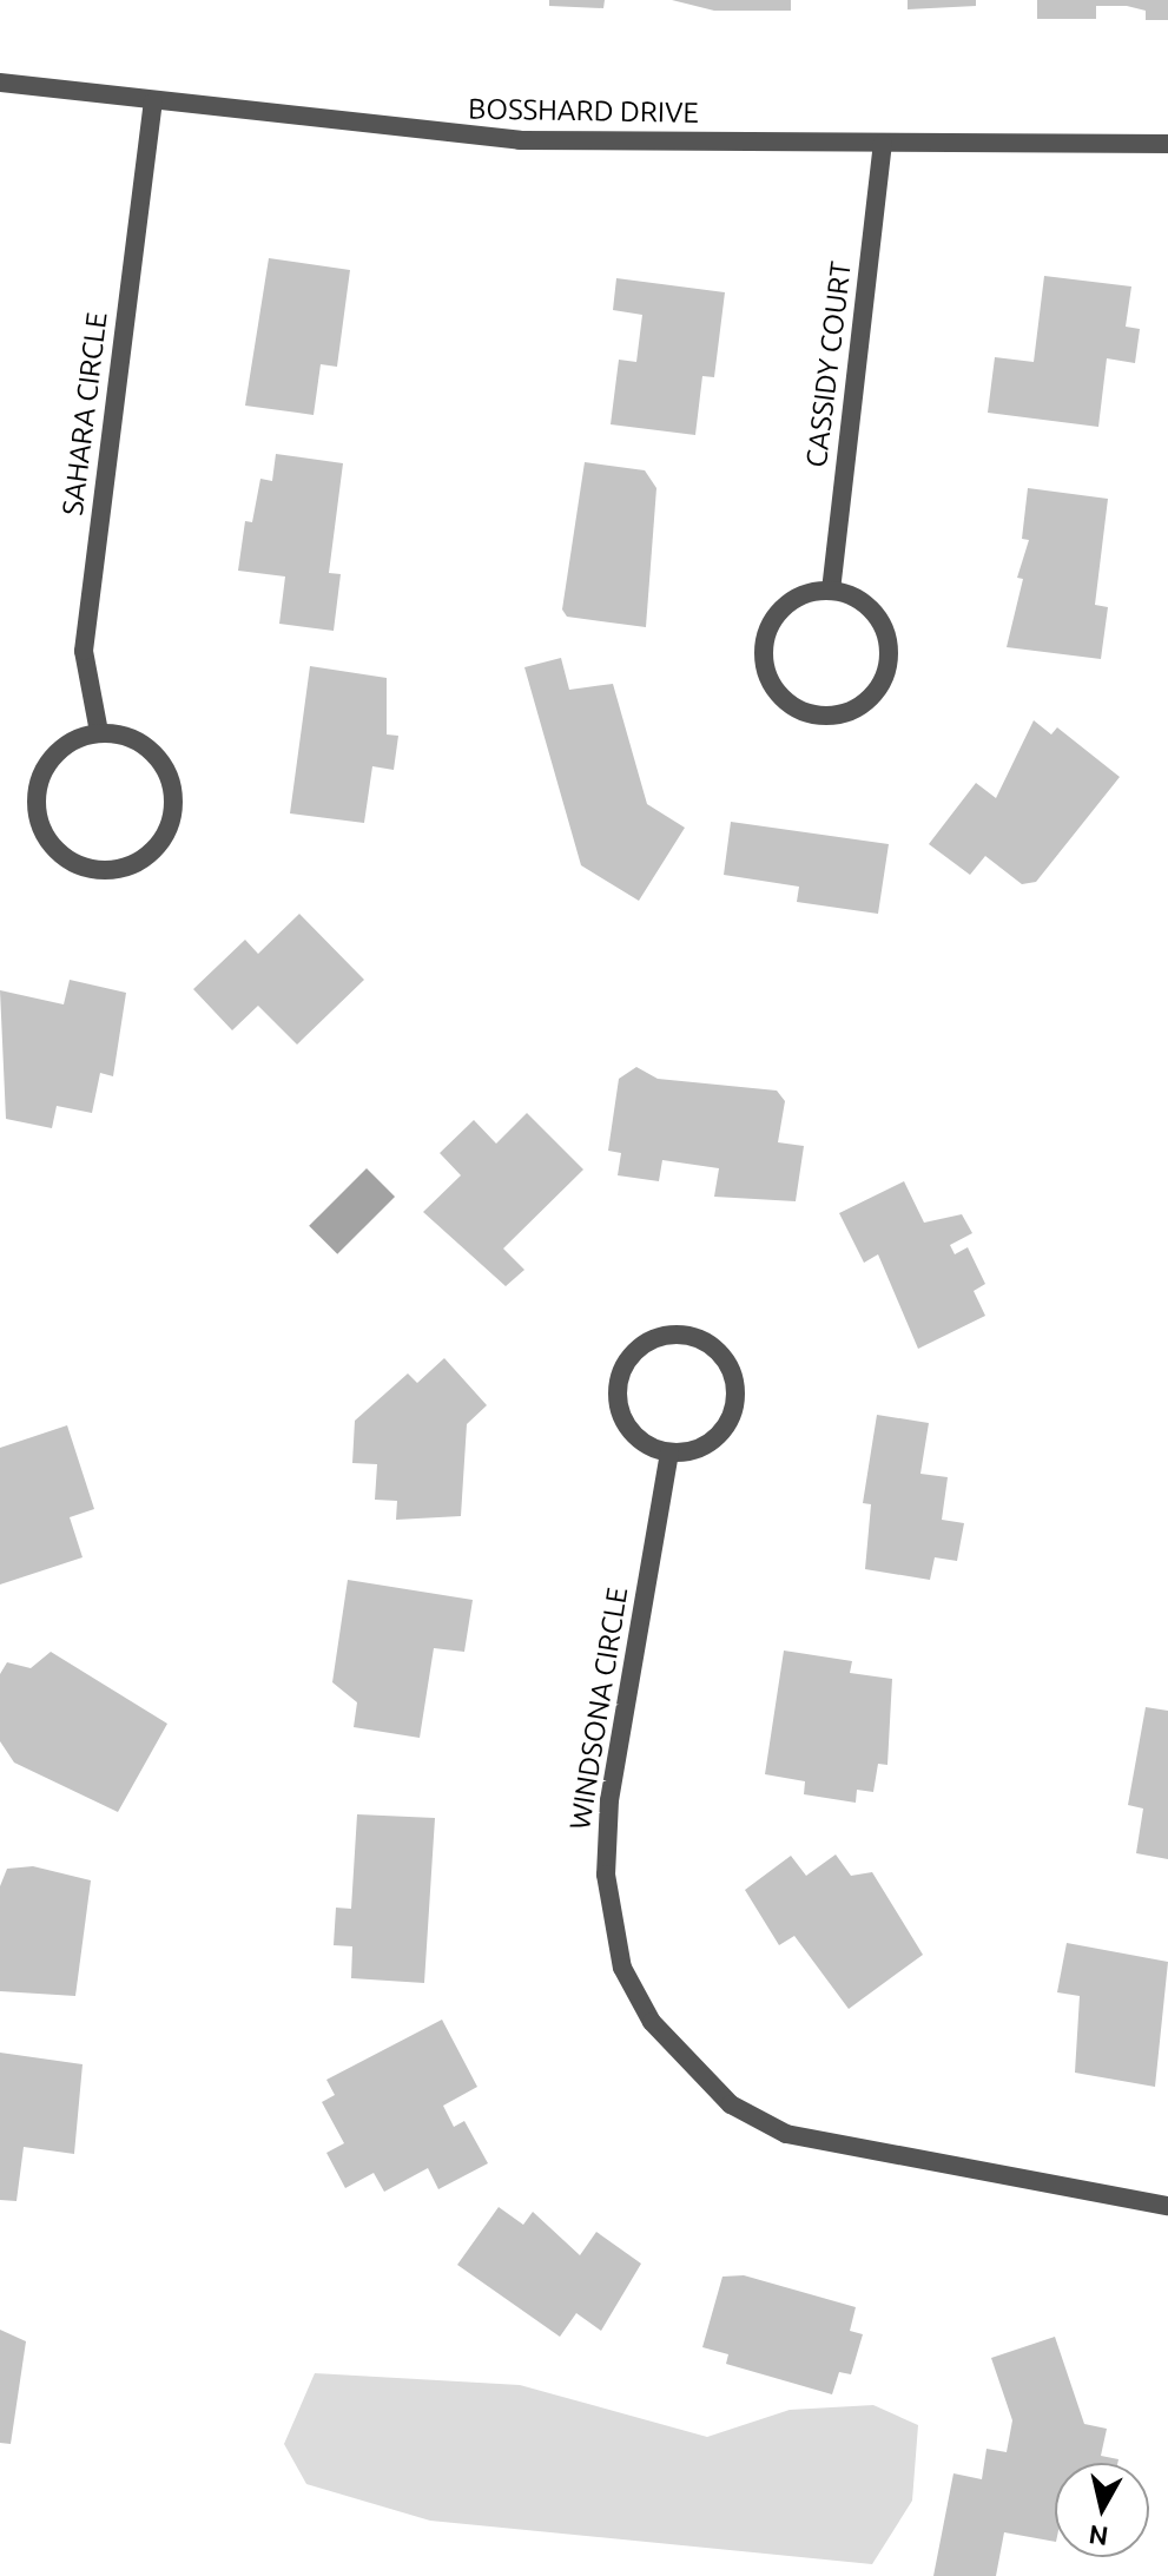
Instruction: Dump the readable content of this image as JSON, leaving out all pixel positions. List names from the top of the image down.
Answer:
{
  "streets": {
    "street": [
      "BOSSHARD DRIVE",
      "CASSIDY COURT",
      "SAHARA CIRCLE",
      "WINDSONA CIRCLE"
    ]
  },
  "crossings": [
    ["BOSSHARD DRIVE", "CASSIDY COURT"],
    ["BOSSHARD DRIVE", "SAHARA CIRCLE"]
  ],
  "north": "bottom"
}
